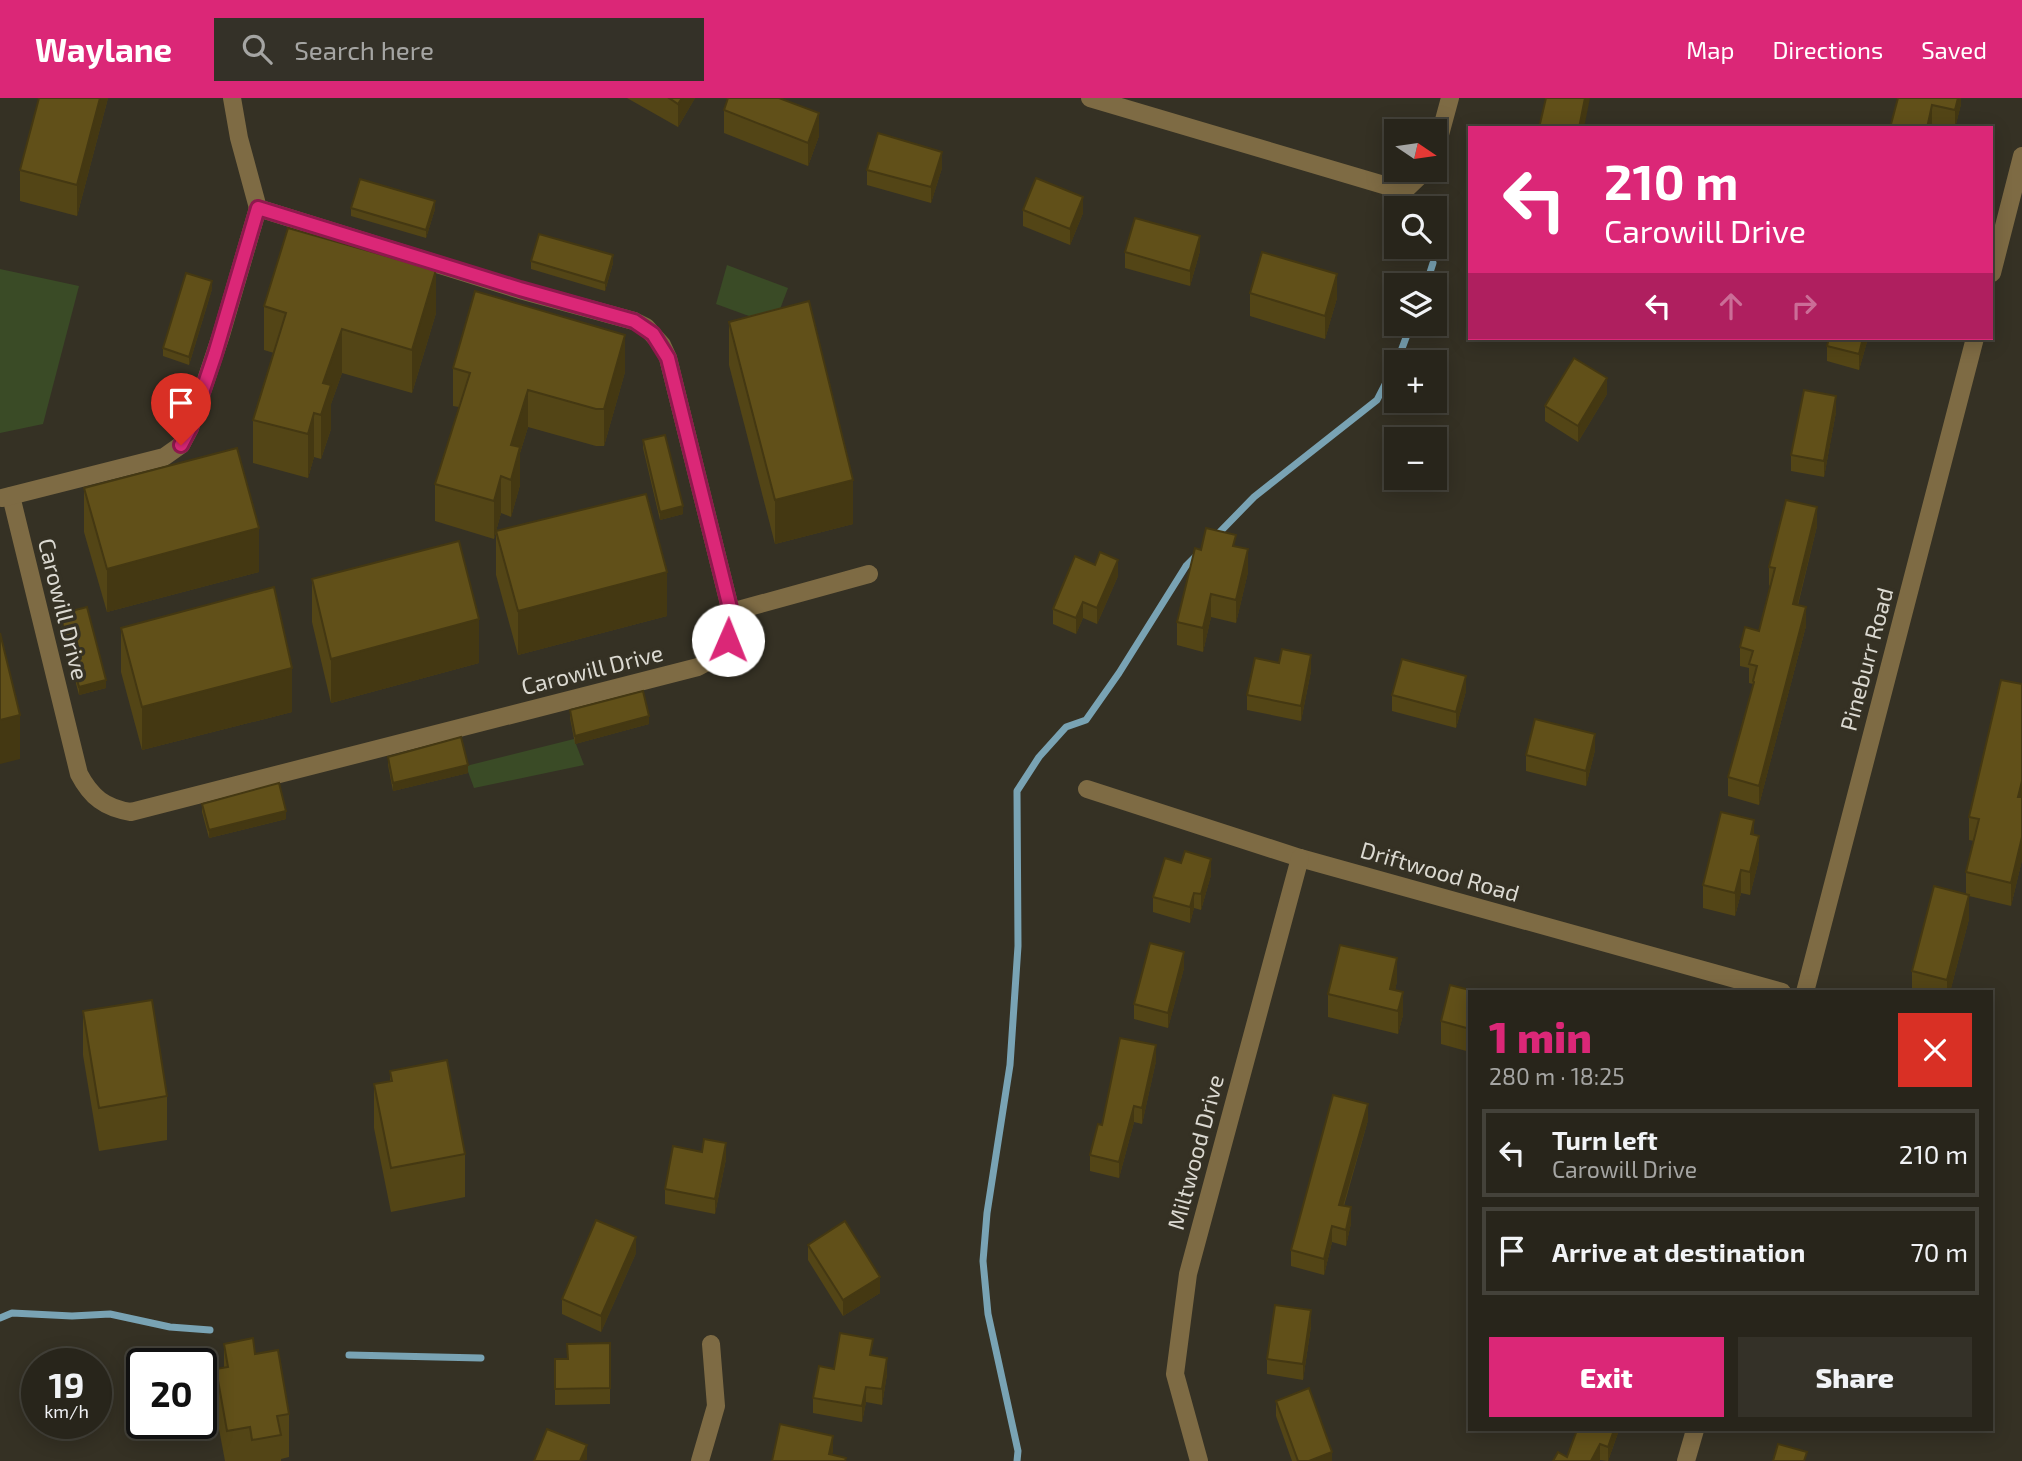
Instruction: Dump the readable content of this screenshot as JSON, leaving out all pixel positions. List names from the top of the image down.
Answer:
{
  "streets": {
    "street": [
      "Carowill Drive",
      "Pineburr Road",
      "Driftwood Road",
      "Miltwood Drive"
    ]
  },
  "crossings": [
    ["Driftwood Road", "Miltwood Drive"]
  ],
  "north": "right",
  "page": {
    "header": "Waylane",
    "search": "Search here",
    "nav": ["Map", "Directions", "Saved"],
    "map_buttons": ["+", "−"],
    "turn": ["210 m", "Carowill Drive"],
    "heading": ["1 min", "280 m · 18:25"],
    "list": [
      {
        "name": "Turn left",
        "note": "Carowill Drive",
        "value": "210 m"
      },
      {
        "name": "Arrive at destination",
        "value": "70 m"
      }
    ],
    "buttons": ["Exit", "Share"],
    "speed": "19 km/h",
    "limit": "20"
  }
}
